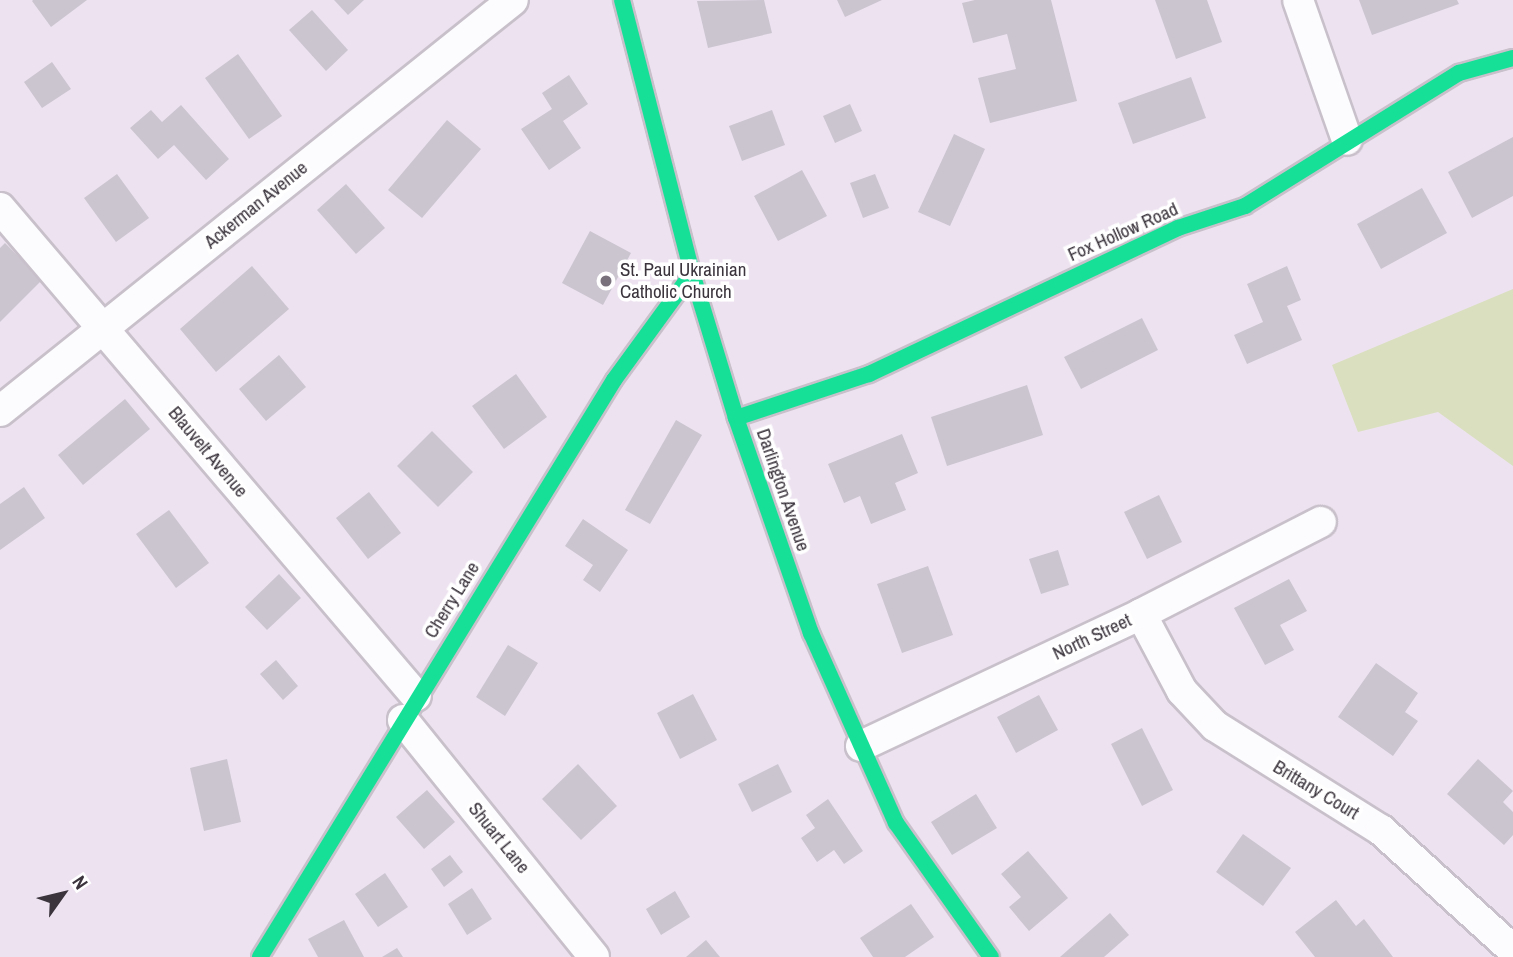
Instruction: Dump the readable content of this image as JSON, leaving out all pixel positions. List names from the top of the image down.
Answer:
{
  "streets": {
    "street": [
      "Ackerman Avenue",
      "Fox Hollow Road",
      "Blauvelt Avenue",
      "Darlington Avenue",
      "Cherry Lane",
      "North Street",
      "Brittany Court",
      "Shuart Lane"
    ]
  },
  "crossings": [
    ["Ackerman Avenue", "Blauvelt Avenue"],
    ["Fox Hollow Road", "Darlington Avenue"],
    ["Blauvelt Avenue", "Cherry Lane"],
    ["Blauvelt Avenue", "Shuart Lane"],
    ["Darlington Avenue", "Cherry Lane"],
    ["Darlington Avenue", "North Street"],
    ["Cherry Lane", "Shuart Lane"],
    ["North Street", "Brittany Court"]
  ],
  "places": ["St. Paul Ukrainian Catholic Church"],
  "north": "top right"
}
